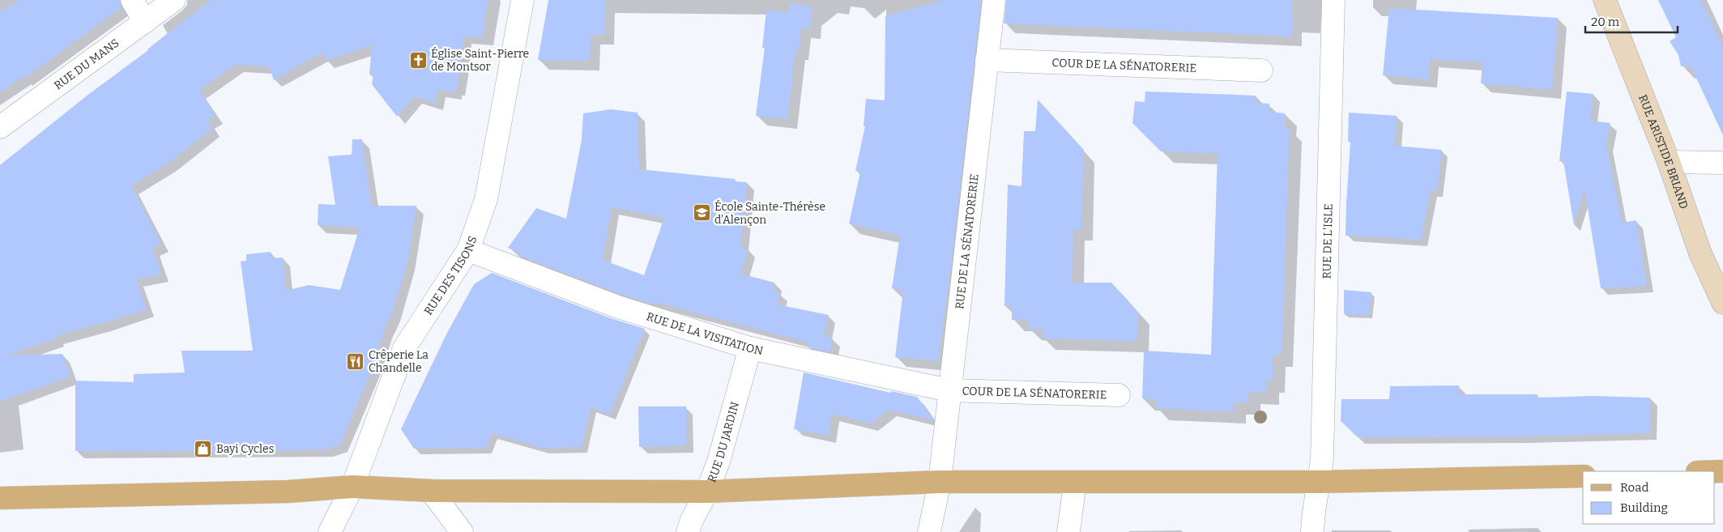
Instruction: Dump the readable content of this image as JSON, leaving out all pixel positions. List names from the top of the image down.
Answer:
{
  "streets": {
    "street": [
      "RUE DU MANS",
      "COUR DE LA SÉNATORERIE",
      "RUE ARISTIDE BRIAND",
      "RUE DE LA SÉNATORERIE",
      "RUE DE L'ISLE",
      "RUE DES TISONS",
      "RUE DE LA VISITATION",
      "RUE DU JARDIN"
    ]
  },
  "crossings": [
    ["COUR DE LA SÉNATORERIE", "RUE DE LA SÉNATORERIE"],
    ["COUR DE LA SÉNATORERIE", "RUE DE LA VISITATION"],
    ["RUE DE LA SÉNATORERIE", "RUE DE LA VISITATION"],
    ["RUE DES TISONS", "RUE DE LA VISITATION"],
    ["RUE DE LA VISITATION", "RUE DU JARDIN"]
  ],
  "places": {
    "church": ["Église Saint-Pierre de Montsor"],
    "school or university": ["École Sainte-Thérèse d'Alençon"],
    "restaurant": ["Crêperie La Chandelle"],
    "shop": ["Bayi Cycles"]
  },
  "legend": ["Road", "Building"],
  "scale_bar": "20 m"
}
